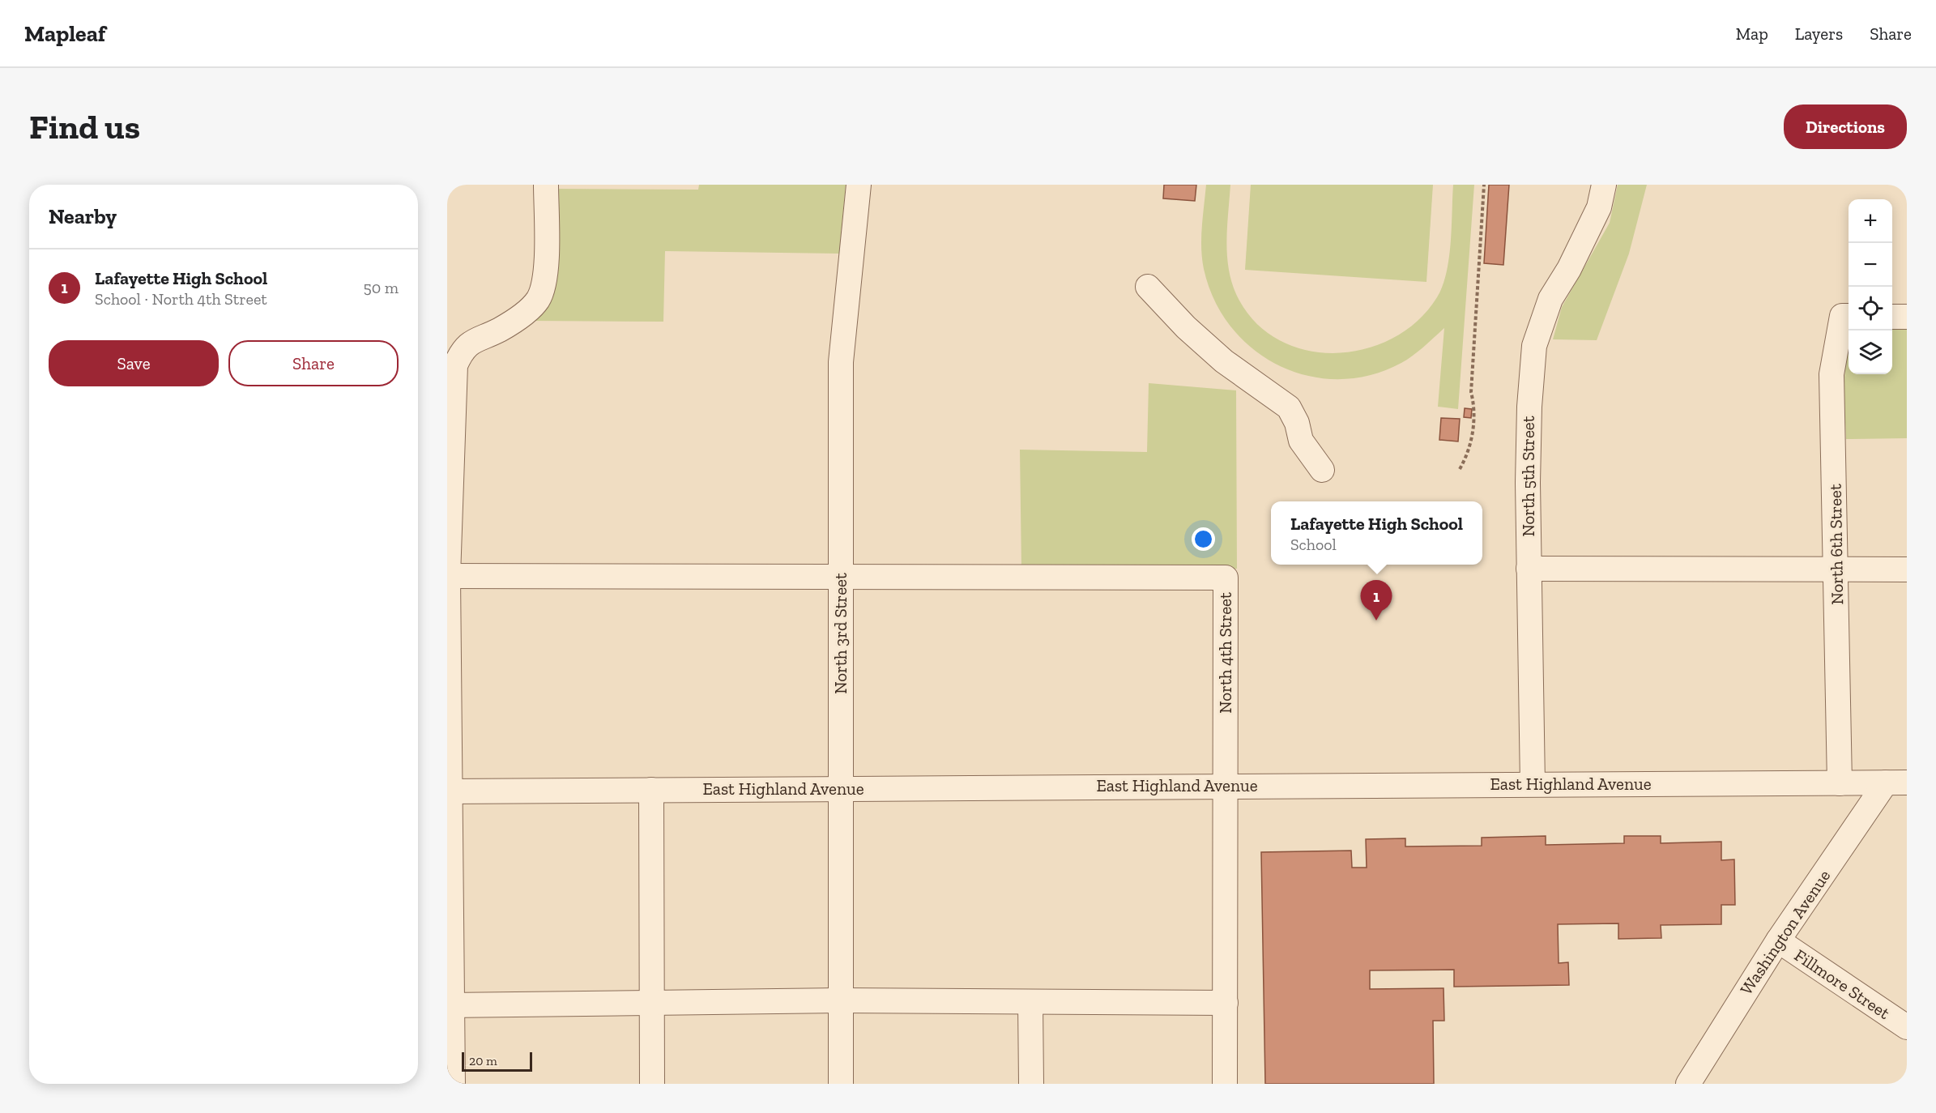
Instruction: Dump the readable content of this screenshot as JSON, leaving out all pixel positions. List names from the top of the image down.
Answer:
{
  "streets": {
    "street": [
      "North 5th Street",
      "North 6th Street",
      "North 3rd Street",
      "North 4th Street",
      "East Highland Avenue",
      "Washington Avenue",
      "Fillmore Street"
    ]
  },
  "crossings": [
    ["North 5th Street", "East Highland Avenue"],
    ["North 6th Street", "East Highland Avenue"],
    ["North 3rd Street", "North 4th Street"],
    ["North 3rd Street", "East Highland Avenue"],
    ["North 4th Street", "East Highland Avenue"],
    ["East Highland Avenue", "Washington Avenue"],
    ["Washington Avenue", "Fillmore Street"]
  ],
  "scale_bar": "20 m",
  "page": {
    "header": "Mapleaf",
    "nav": ["Map", "Layers", "Share"],
    "buttons": [
      "Directions",
      ["Save", "Share"]
    ],
    "title": "Find us",
    "heading": "Nearby",
    "map_buttons": ["+", "−"],
    "list": [
      {
        "mark": "1",
        "name": "Lafayette High School",
        "note": "School · North 4th Street",
        "value": "50 m"
      }
    ],
    "popup": ["Lafayette High School", "School"],
    "pins": "1",
    "scale": "20 m"
  }
}
